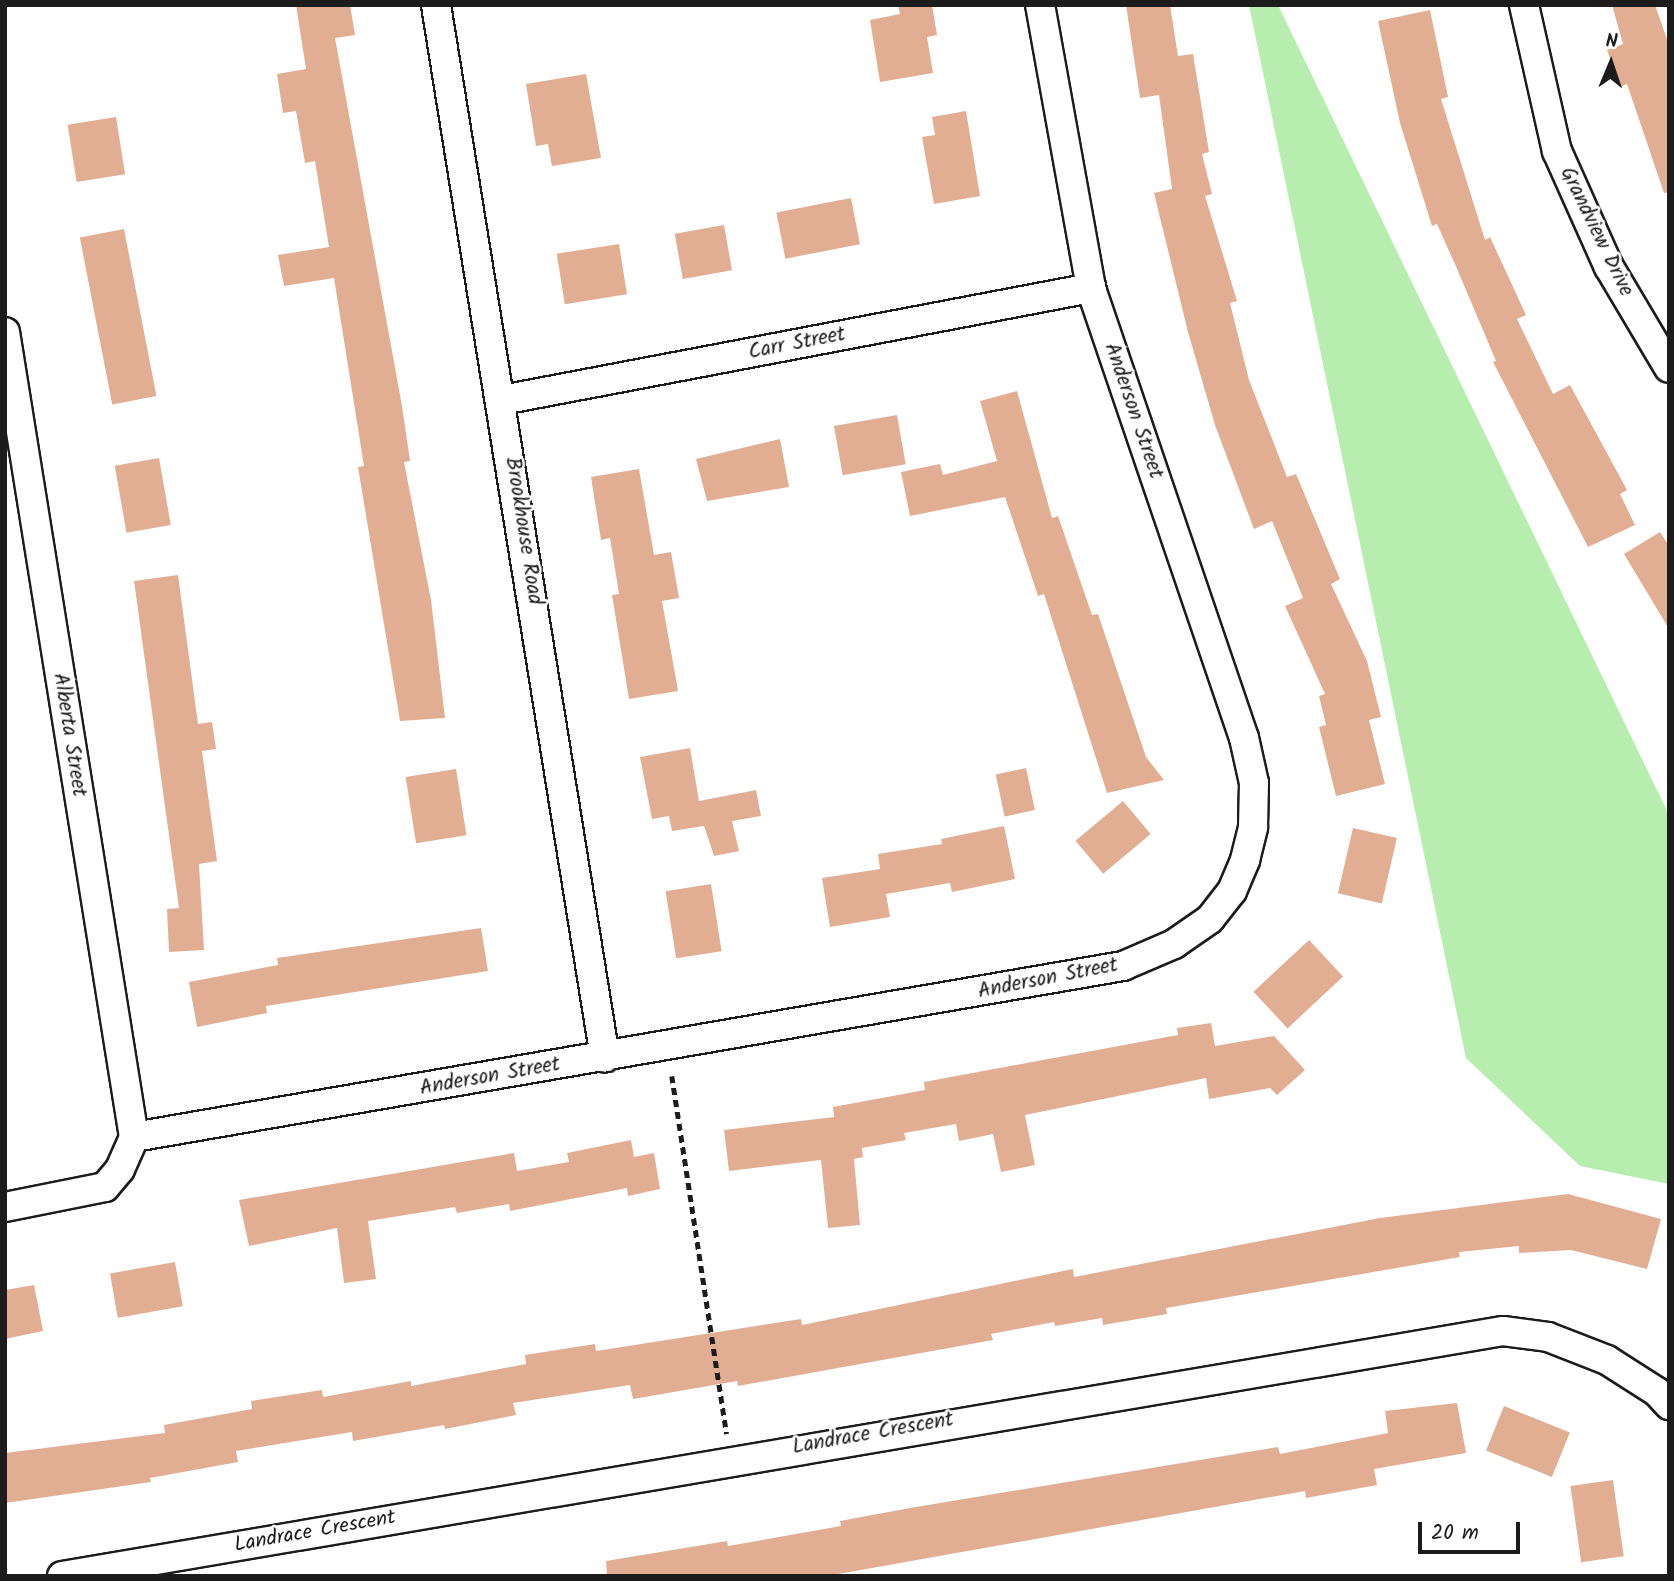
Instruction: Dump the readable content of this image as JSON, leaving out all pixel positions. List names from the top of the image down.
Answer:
{
  "streets": {
    "street": [
      "Grandview Drive",
      "Carr Street",
      "Anderson Street",
      "Brookhouse Road",
      "Alberta Street",
      "Landrace Crescent"
    ]
  },
  "crossings": [
    ["Carr Street", "Anderson Street"],
    ["Carr Street", "Brookhouse Road"],
    ["Anderson Street", "Brookhouse Road"],
    ["Anderson Street", "Alberta Street"]
  ],
  "scale_bar": "20 m",
  "north": "top"
}
